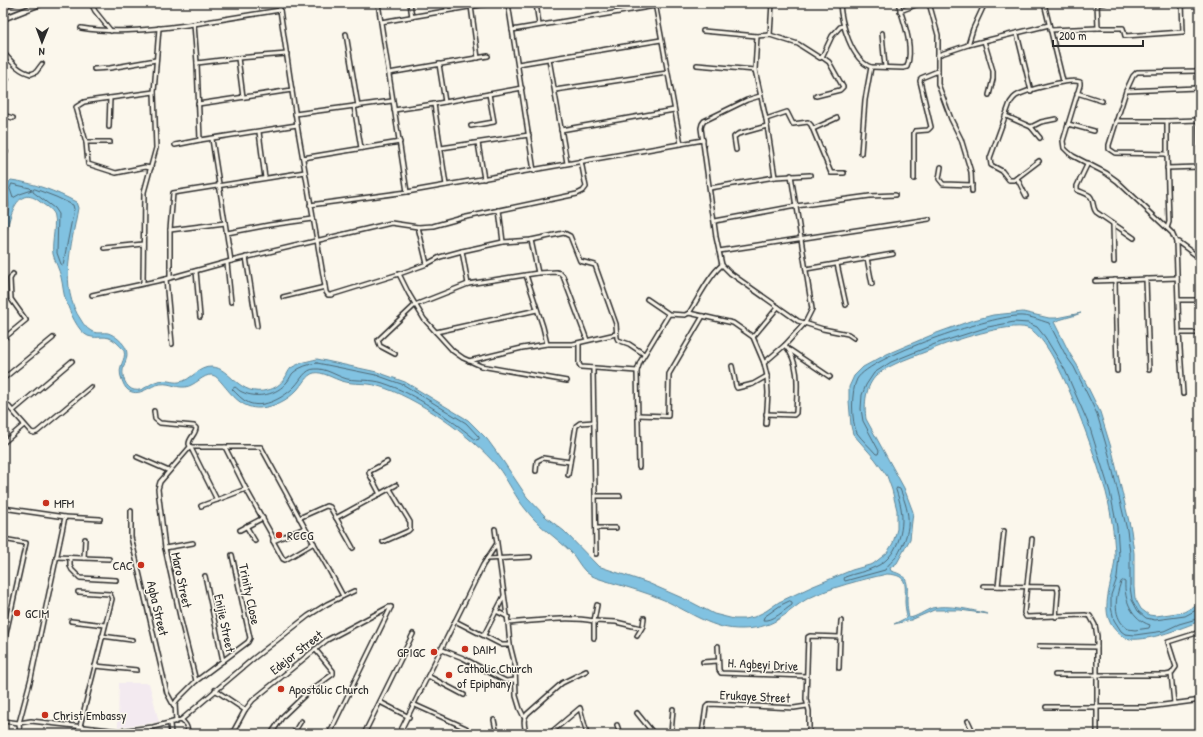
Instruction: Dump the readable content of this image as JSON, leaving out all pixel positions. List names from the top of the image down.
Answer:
{
  "streets": {
    "street": [
      "Maro Street",
      "Trinity Close",
      "Agba Street",
      "Enijie Street",
      "Edejor Street",
      "H. Agbeyi Drive",
      "Erukaye Street"
    ]
  },
  "crossings": [
    ["Trinity Close", "Enijie Street"]
  ],
  "places": [
    "MFM",
    "RCCG",
    "CAC",
    "GCIM",
    "DAIM",
    "GPIGC",
    "Catholic Church of Epiphany",
    "Apostolic Church",
    "Christ Embassy"
  ],
  "scale_bar": "200 m",
  "north": "bottom"
}
